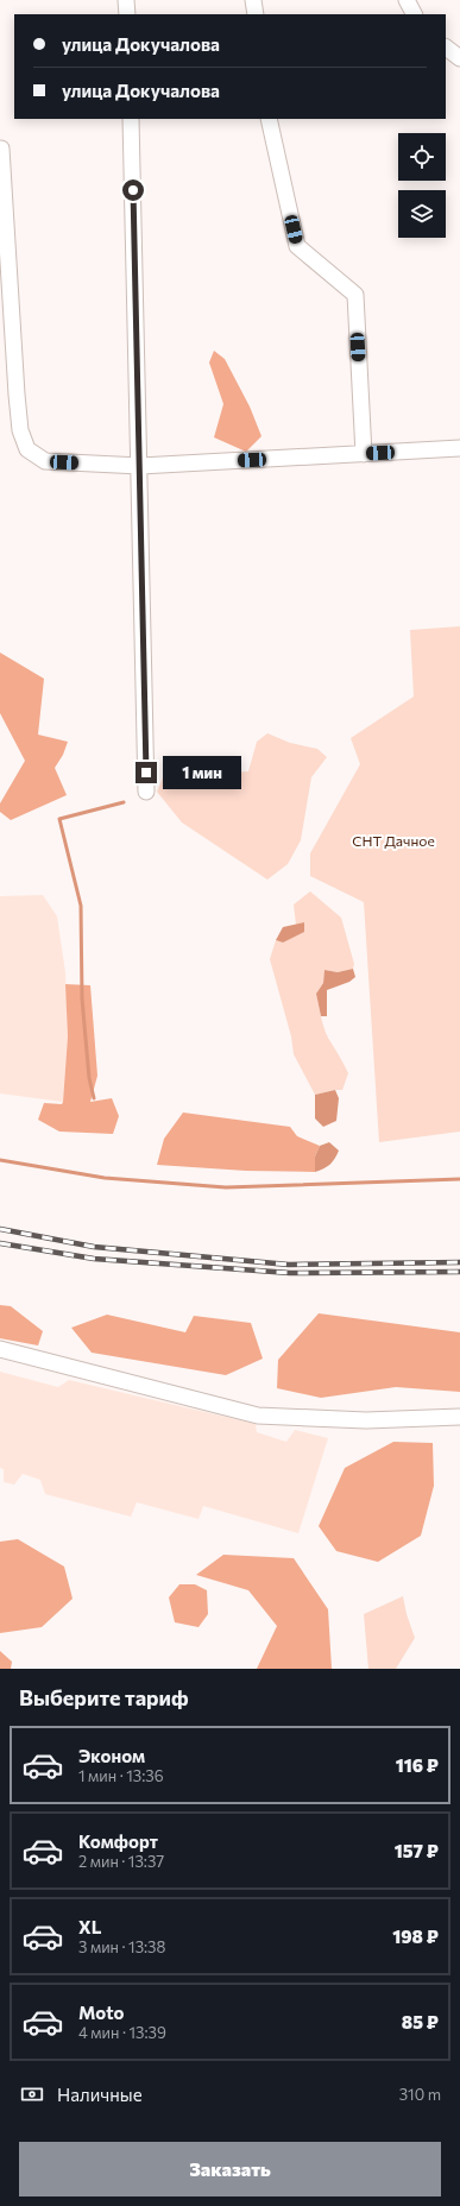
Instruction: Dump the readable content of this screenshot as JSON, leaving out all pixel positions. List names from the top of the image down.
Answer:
{
  "parks": ["СНТ Дачное"],
  "page": {
    "banner": ["улица Докучалова", "улица Докучалова"],
    "bubble": "1 мин",
    "heading": "Выберите тариф",
    "list": [
      {
        "name": "Эконом",
        "note": "1 мин · 13:36",
        "value": "116 ₽"
      },
      {
        "name": "Комфорт",
        "note": "2 мин · 13:37",
        "value": "157 ₽"
      },
      {
        "name": "XL",
        "note": "3 мин · 13:38",
        "value": "198 ₽"
      },
      {
        "name": "Moto",
        "note": "4 мин · 13:39",
        "value": "85 ₽"
      }
    ],
    "pay": ["Наличные", "310 m"],
    "buttons": "Заказать"
  }
}
